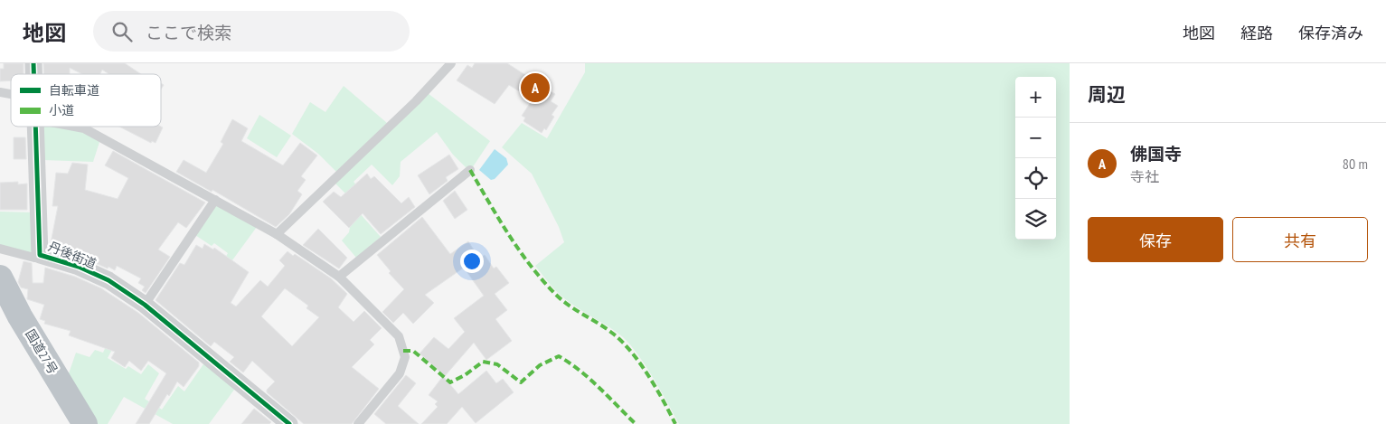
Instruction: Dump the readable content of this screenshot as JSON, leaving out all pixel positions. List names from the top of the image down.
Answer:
{
  "streets": {
    "highway": ["国道27号"],
    "street": ["丹後街道"]
  },
  "legend": ["自転車道", "小道"],
  "page": {
    "header": "地図",
    "search": "ここで検索",
    "nav": ["地図", "経路", "保存済み"],
    "heading": "周辺",
    "pins": "A",
    "map_buttons": ["+", "−"],
    "list": [
      {
        "mark": "A",
        "name": "佛国寺",
        "note": "寺社",
        "value": "80 m"
      }
    ],
    "buttons": ["保存", "共有"]
  }
}
